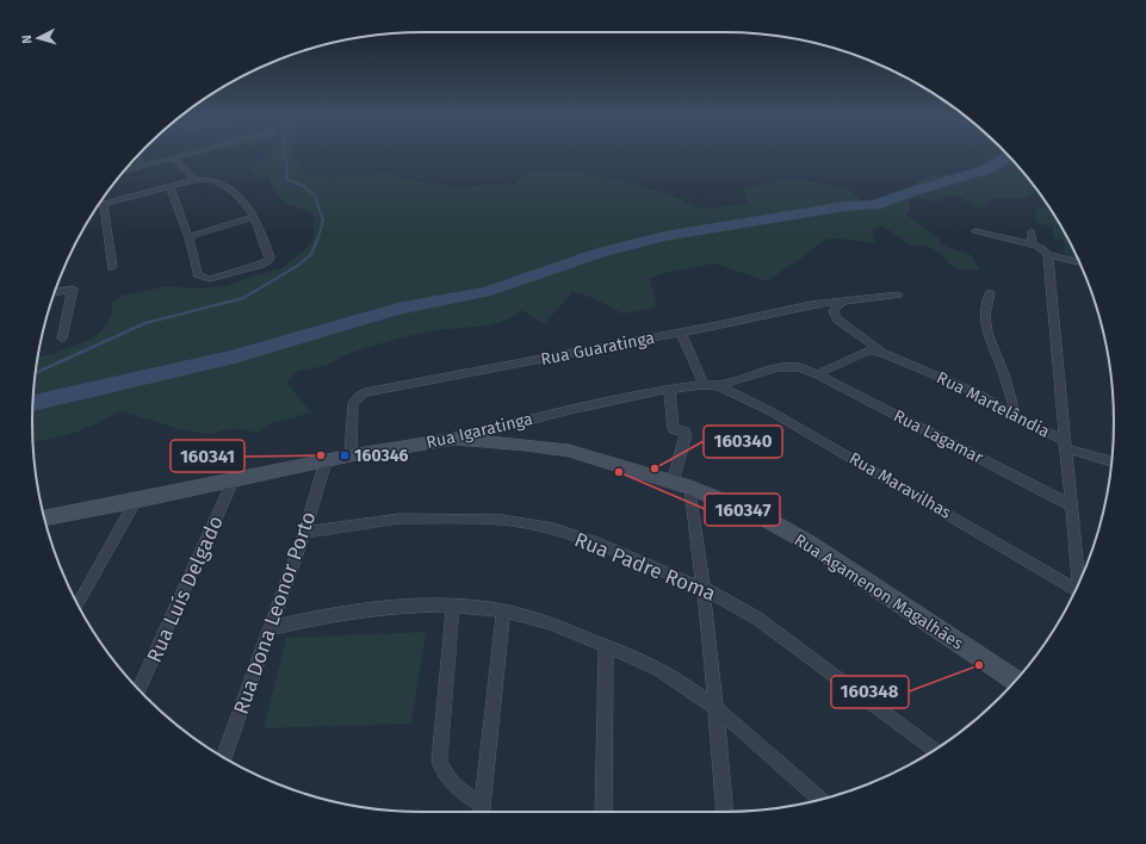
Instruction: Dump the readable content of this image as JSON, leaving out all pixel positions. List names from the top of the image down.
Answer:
{
  "streets": {
    "street": [
      "Rua Guaratinga",
      "Rua Martelândia",
      "Rua Igaratinga",
      "Rua Lagamar",
      "Rua Maravilhas",
      "Rua Padre Roma",
      "Rua Luís Delgado",
      "Rua Agamenon Magalhães",
      "Rua Dona Leonor Porto"
    ]
  },
  "crossings": [
    ["Rua Guaratinga", "Rua Igaratinga"],
    ["Rua Martelândia", "Rua Lagamar"],
    ["Rua Igaratinga", "Rua Lagamar"],
    ["Rua Igaratinga", "Rua Maravilhas"],
    ["Rua Igaratinga", "Rua Luís Delgado"],
    ["Rua Igaratinga", "Rua Agamenon Magalhães"],
    ["Rua Igaratinga", "Rua Dona Leonor Porto"],
    ["Rua Padre Roma", "Rua Dona Leonor Porto"]
  ],
  "places": {
    "other": [
      "160341",
      "160340",
      "160347",
      "160348"
    ],
    "transit": ["160346"]
  },
  "north": "left"
}
